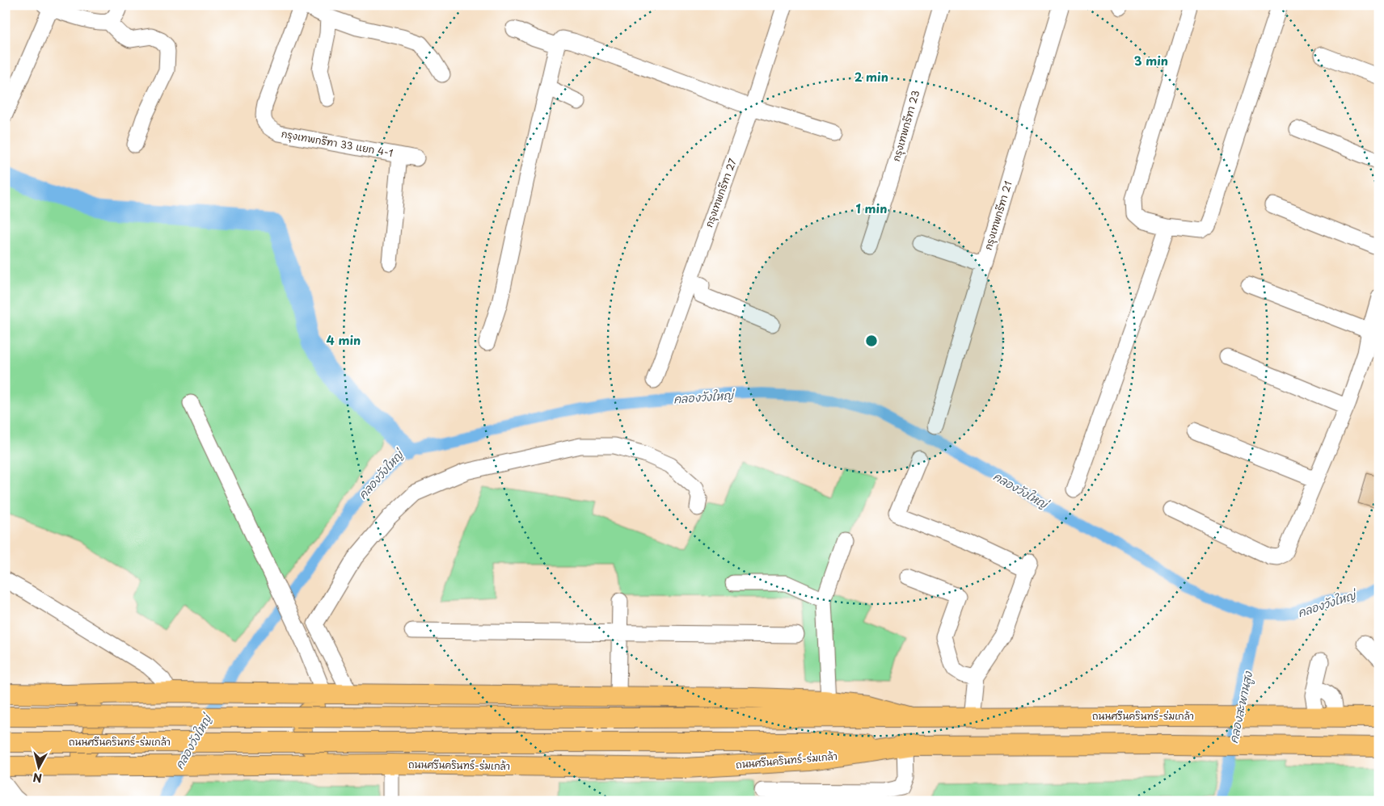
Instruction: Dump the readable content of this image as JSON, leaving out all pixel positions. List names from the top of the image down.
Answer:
{
  "streets": {
    "main road": ["ถนนศรีนครินทร์-ร่มเกล้า"],
    "street": [
      "กรุงเทพกรีฑา 23",
      "กรุงเทพกรีฑา 33 แยก 4-1",
      "กรุงเทพกรีฑา 27",
      "กรุงเทพกรีฑา 21"
    ]
  },
  "water": ["คลองวังใหญ่", "คลองสะพานสูง"],
  "north": "bottom",
  "rings": [
    "3 min",
    "2 min",
    "1 min",
    "4 min"
  ]
}
